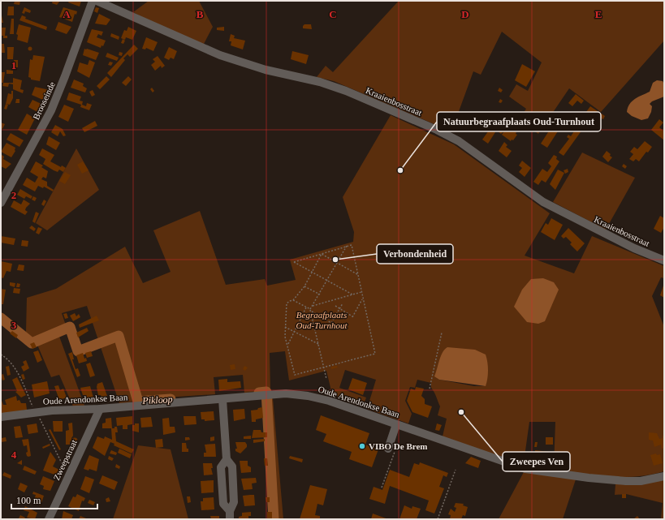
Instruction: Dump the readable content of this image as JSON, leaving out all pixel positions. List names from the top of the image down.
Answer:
{
  "streets": {
    "street": [
      "Brooseinde",
      "Kraaienbosstraat",
      "Oude Arendonkse Baan",
      "Zweepstraat"
    ]
  },
  "crossings": [
    ["Oude Arendonkse Baan", "Zweepstraat"]
  ],
  "water": ["Pikloop"],
  "parks": ["Begraafplaats Oud-Turnhout"],
  "places": [
    "Natuurbegraafplaats Oud-Turnhout",
    "Verbondenheid",
    "Zweepes Ven",
    "VIBO De Brem"
  ],
  "scale_bar": "100 m",
  "grid": {
    "columns": [
      "A",
      "B",
      "C",
      "D",
      "E"
    ],
    "rows": [
      "1",
      "2",
      "3",
      "4"
    ]
  }
}
